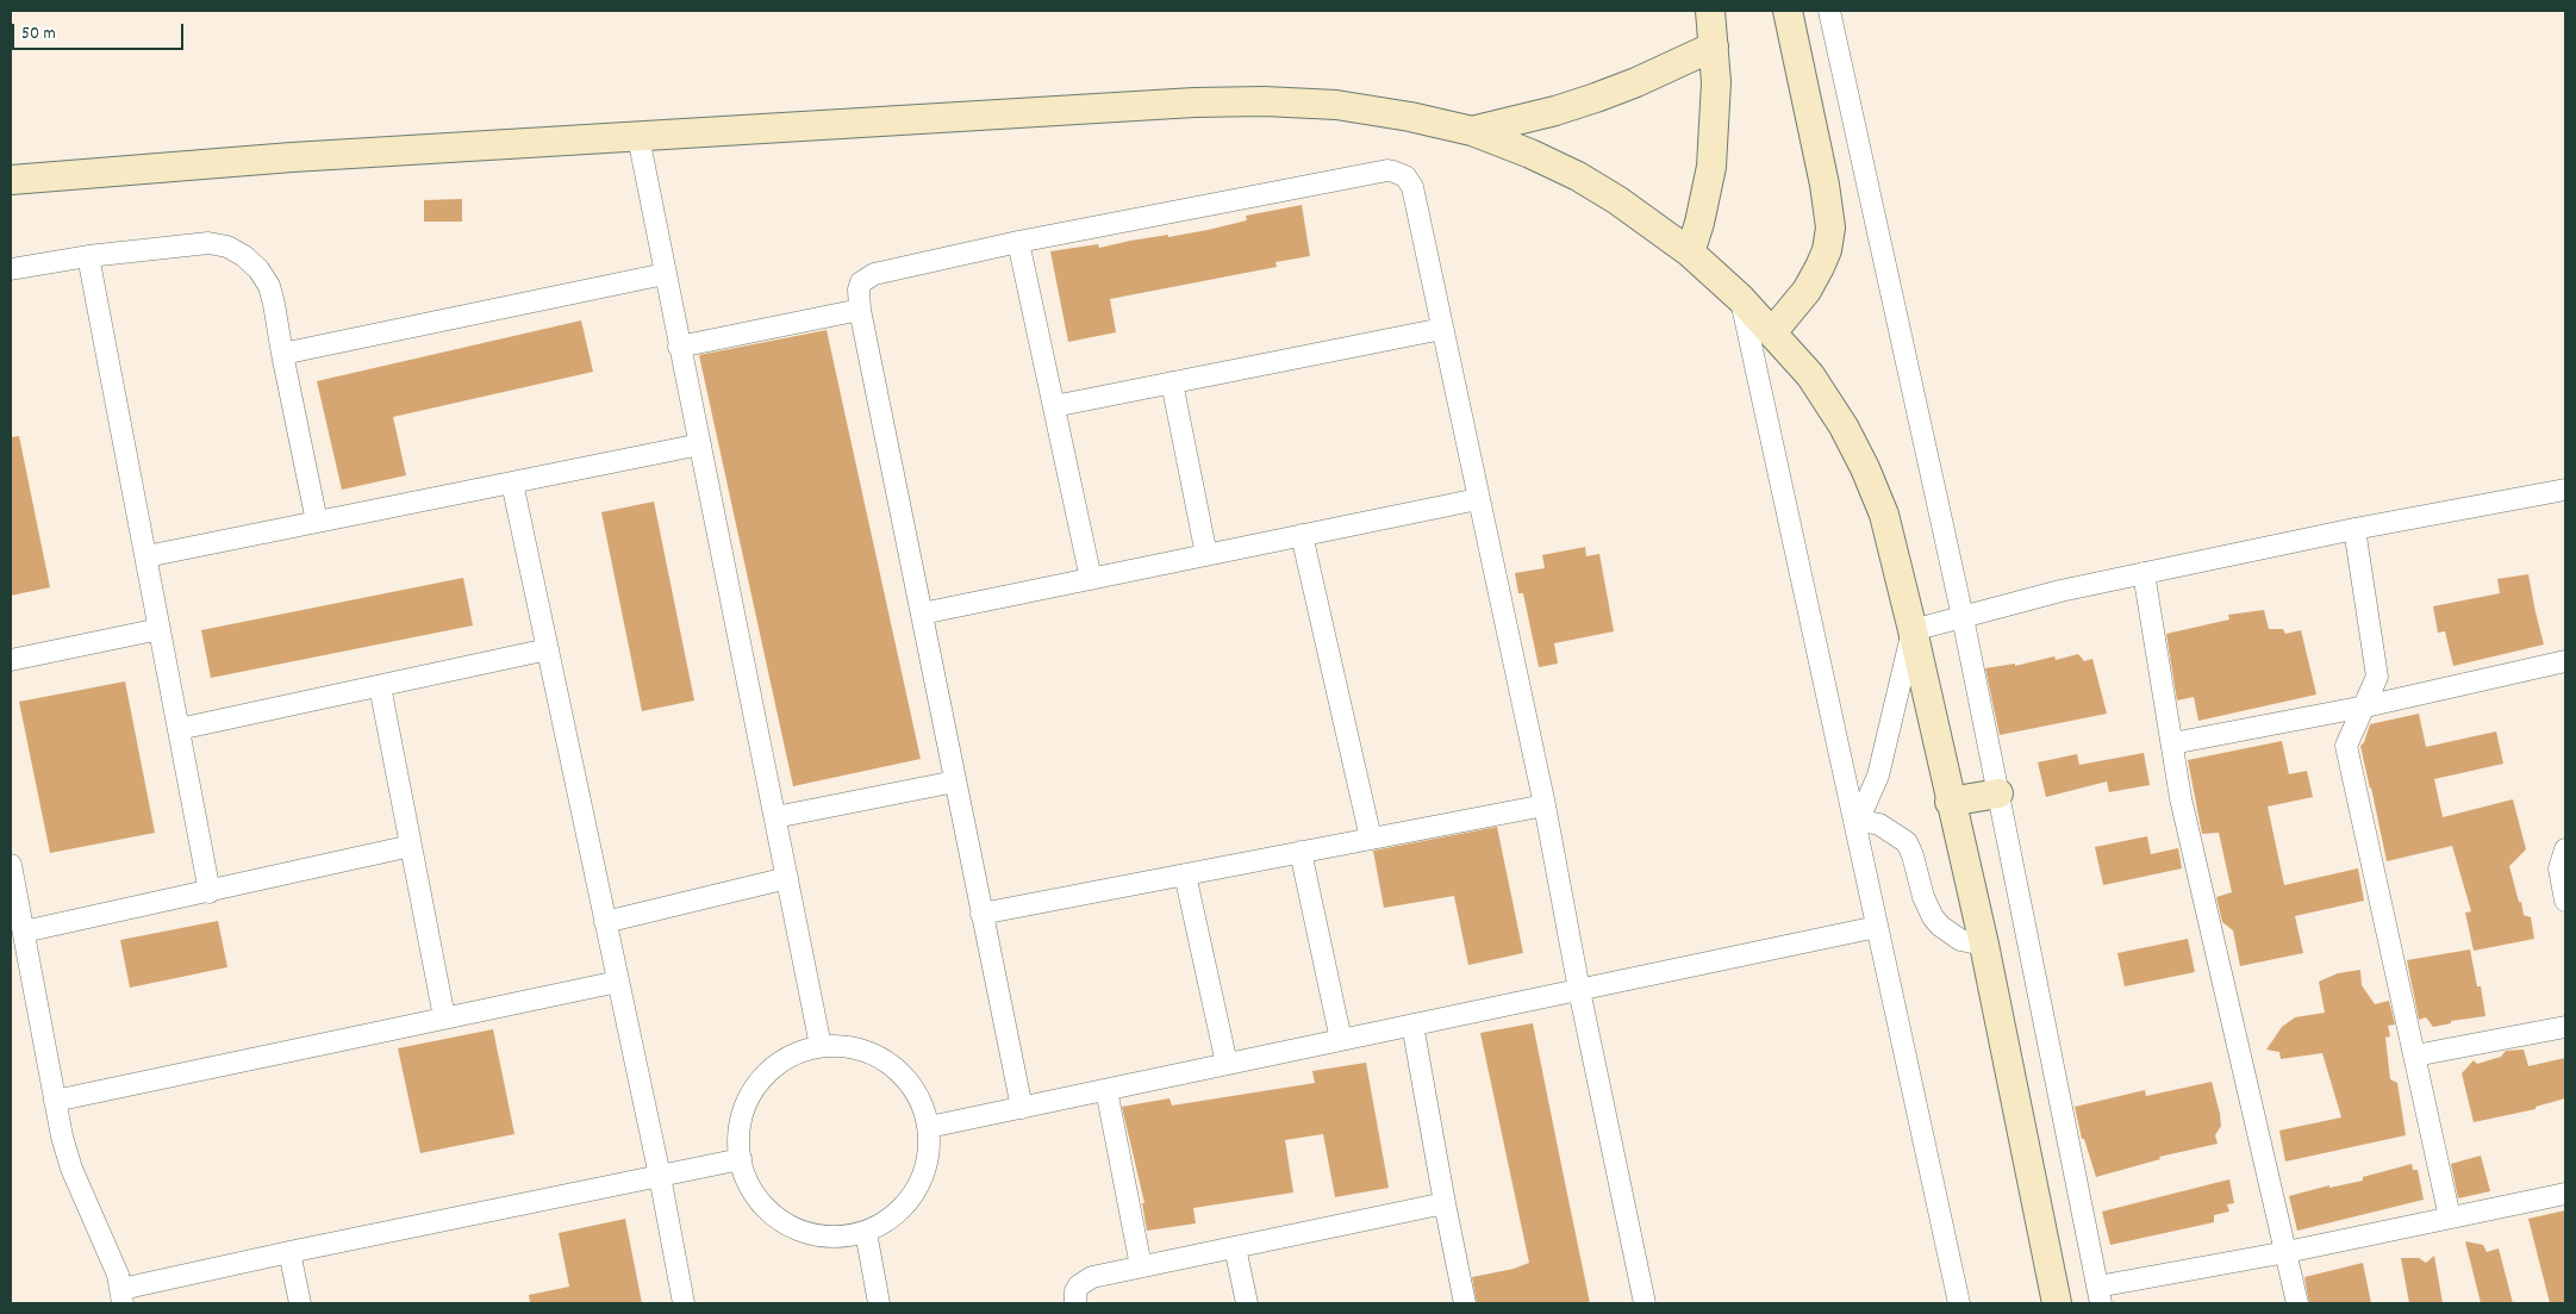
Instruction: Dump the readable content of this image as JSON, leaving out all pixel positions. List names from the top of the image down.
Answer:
{
  "scale_bar": "50 m"
}
